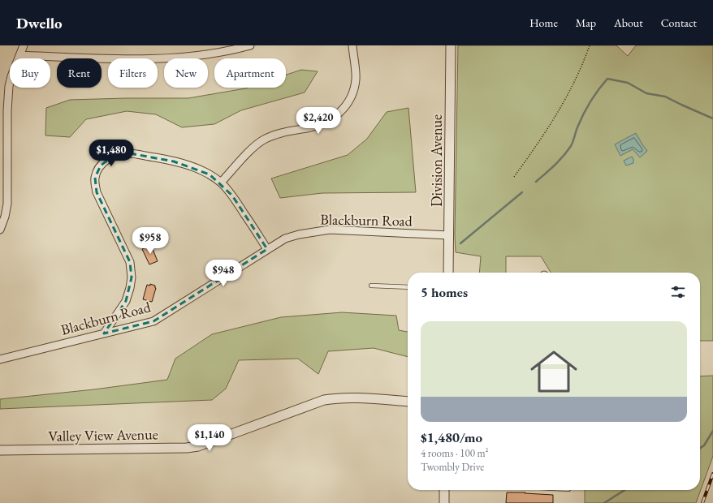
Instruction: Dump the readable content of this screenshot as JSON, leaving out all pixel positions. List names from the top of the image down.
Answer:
{
  "streets": {
    "street": ["Division Avenue", "Blackburn Road", "Valley View Avenue"]
  },
  "crossings": [
    ["Division Avenue", "Blackburn Road"]
  ],
  "page": {
    "header": "Dwello",
    "nav": [
      "Home",
      "Map",
      "About",
      "Contact"
    ],
    "chip": [
      "Buy",
      "Rent",
      "Filters",
      "New",
      "Apartment"
    ],
    "price": [
      "$2,420",
      "$1,480",
      "$958",
      "$948",
      "$1,140"
    ],
    "heading": "5 homes",
    "list": [
      {
        "name": "$1,480/mo",
        "note": "4 rooms · 100 m² · Twombly Drive"
      }
    ]
  }
}
